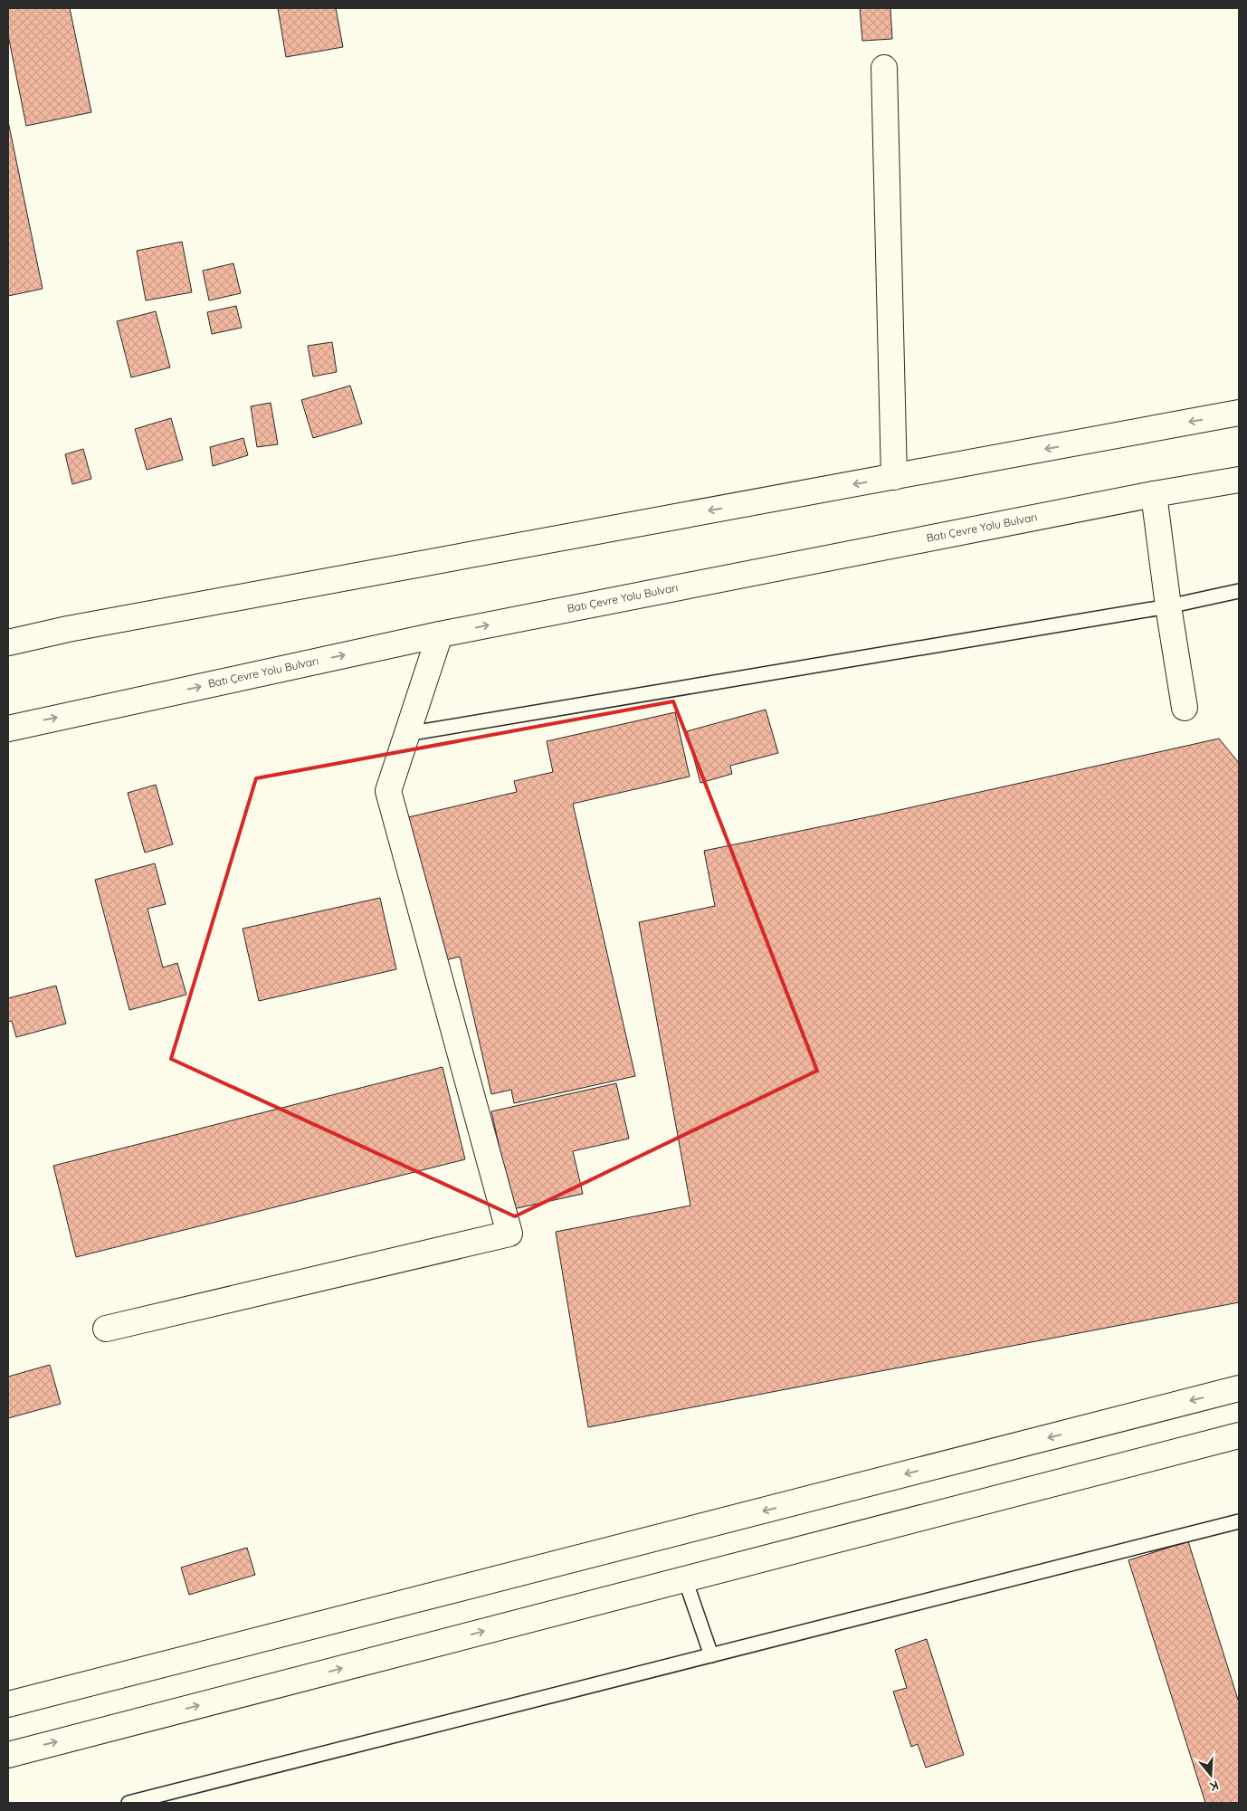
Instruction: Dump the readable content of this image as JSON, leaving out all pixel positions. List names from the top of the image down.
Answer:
{
  "streets": {
    "main road": ["Batı Çevre Yolu Bulvarı"]
  },
  "north": "bottom"
}
